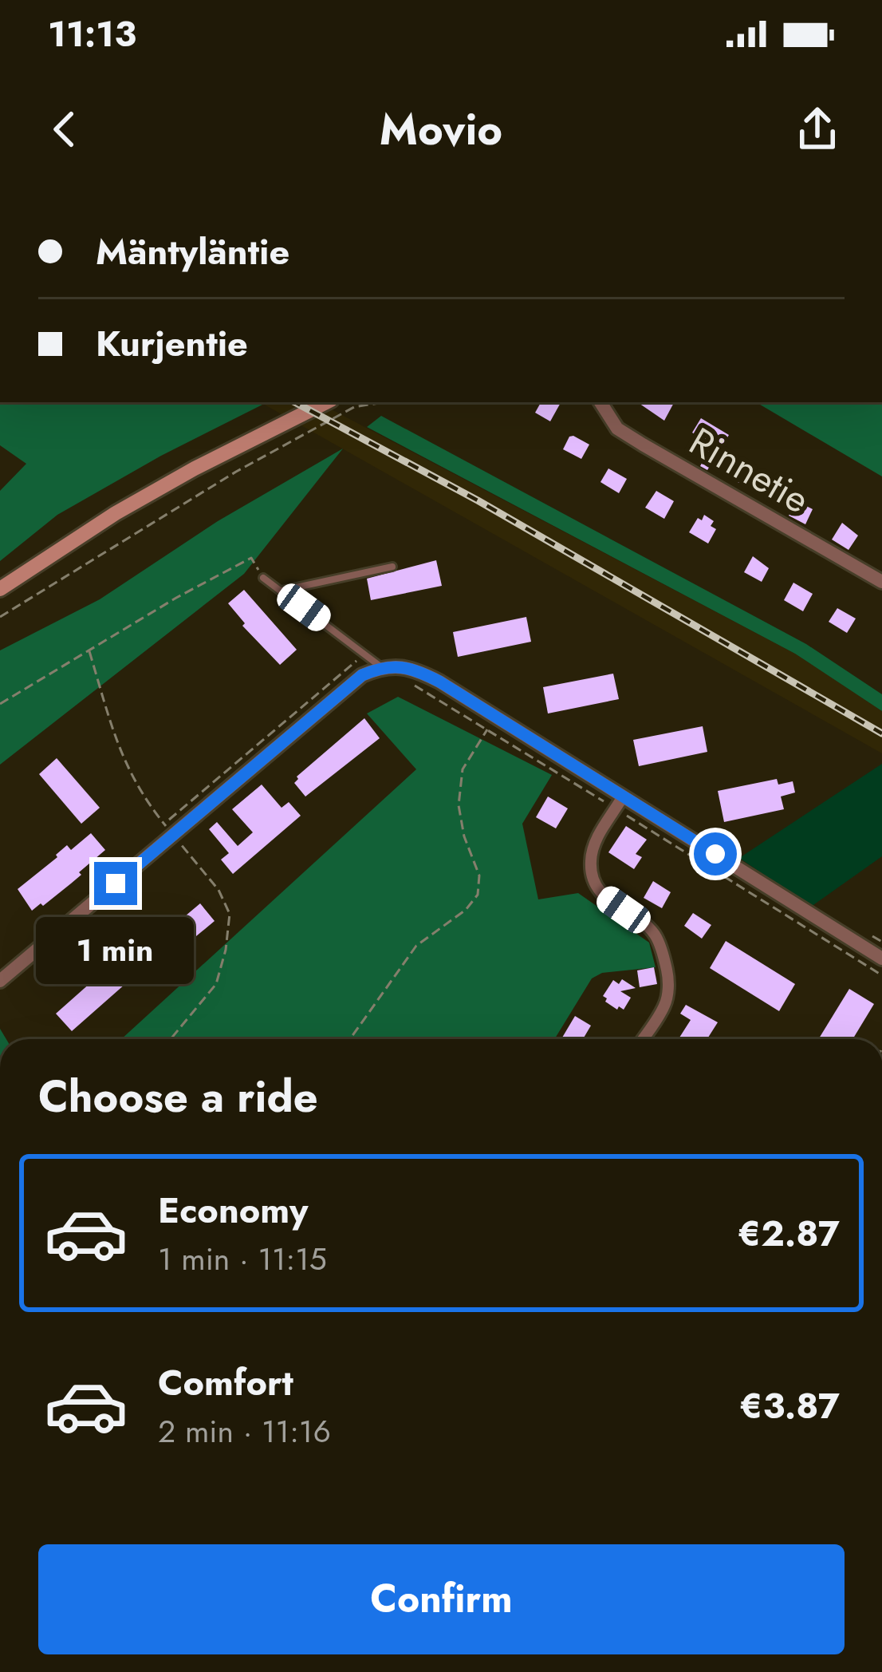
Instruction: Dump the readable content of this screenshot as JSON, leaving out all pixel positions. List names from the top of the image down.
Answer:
{
  "streets": {
    "street": ["Rinnetie"]
  },
  "page": {
    "status": "11:13",
    "header": "Movio",
    "banner": ["Mäntyläntie", "Kurjentie"],
    "bubble": "1 min",
    "heading": "Choose a ride",
    "list": [
      {
        "name": "Economy",
        "note": "1 min · 11:15",
        "value": "€2.87"
      },
      {
        "name": "Comfort",
        "note": "2 min · 11:16",
        "value": "€3.87"
      }
    ],
    "buttons": "Confirm"
  }
}
